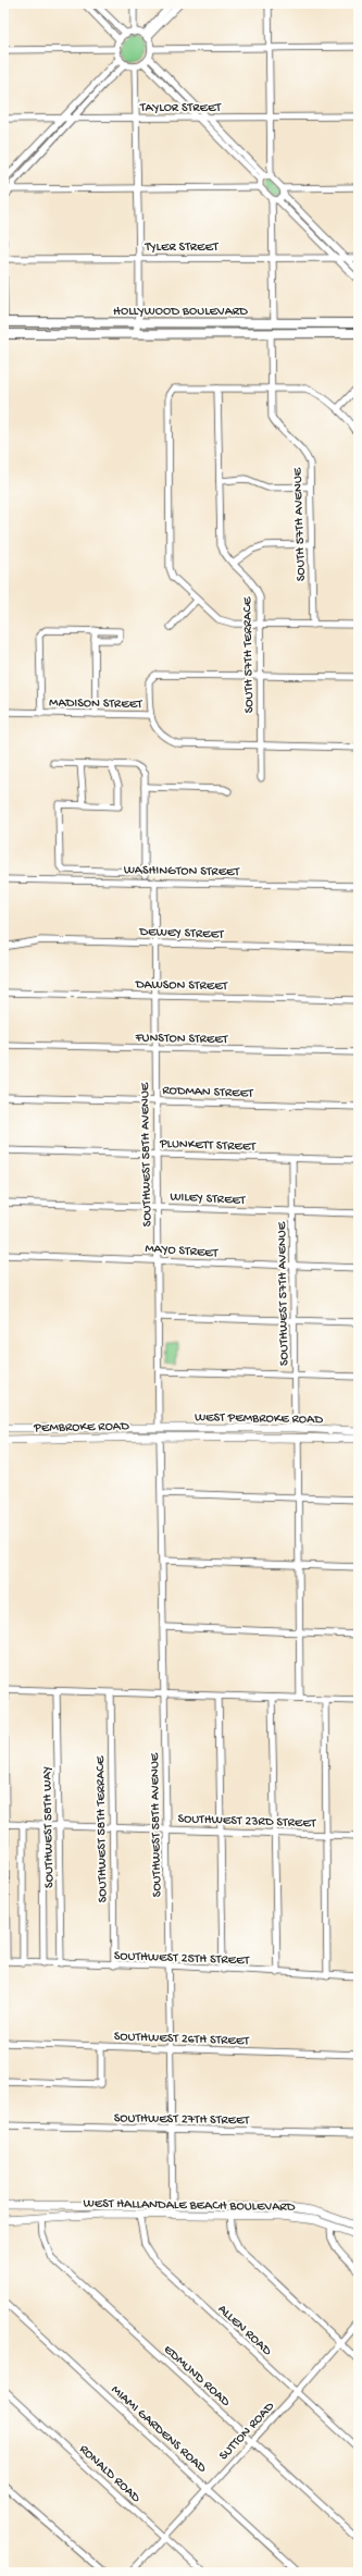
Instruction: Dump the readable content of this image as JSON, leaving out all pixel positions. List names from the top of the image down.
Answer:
{
  "streets": {
    "highway": ["HOLLYWOOD BOULEVARD"],
    "main road": ["WEST PEMBROKE ROAD", "PEMBROKE ROAD", "WEST HALLANDALE BEACH BOULEVARD"],
    "street": [
      "TAYLOR STREET",
      "TYLER STREET",
      "SOUTH 57TH AVENUE",
      "SOUTH 57TH TERRACE",
      "MADISON STREET",
      "WASHINGTON STREET",
      "DEWEY STREET",
      "DAWSON STREET",
      "FUNSTON STREET",
      "RODMAN STREET",
      "PLUNKETT STREET",
      "SOUTHWEST 58TH AVENUE",
      "WILEY STREET",
      "MAYO STREET",
      "SOUTHWEST 57TH AVENUE",
      "SOUTHWEST 23RD STREET",
      "SOUTHWEST 58TH WAY",
      "SOUTHWEST 58TH TERRACE",
      "SOUTHWEST 25TH STREET",
      "SOUTHWEST 26TH STREET",
      "SOUTHWEST 27TH STREET",
      "ALLEN ROAD",
      "EDMUND ROAD",
      "MIAMI GARDENS ROAD",
      "SUTTON ROAD",
      "RONALD ROAD"
    ]
  },
  "crossings": [
    ["HOLLYWOOD BOULEVARD", "SOUTH 57TH AVENUE"],
    ["SOUTH 57TH TERRACE", "MADISON STREET"],
    ["WASHINGTON STREET", "SOUTHWEST 58TH AVENUE"],
    ["DEWEY STREET", "SOUTHWEST 58TH AVENUE"],
    ["DAWSON STREET", "SOUTHWEST 58TH AVENUE"],
    ["FUNSTON STREET", "SOUTHWEST 58TH AVENUE"],
    ["RODMAN STREET", "SOUTHWEST 58TH AVENUE"],
    ["PLUNKETT STREET", "SOUTHWEST 58TH AVENUE"],
    ["PLUNKETT STREET", "SOUTHWEST 57TH AVENUE"],
    ["SOUTHWEST 58TH AVENUE", "WILEY STREET"],
    ["SOUTHWEST 58TH AVENUE", "MAYO STREET"],
    ["SOUTHWEST 58TH AVENUE", "WEST PEMBROKE ROAD"],
    ["SOUTHWEST 58TH AVENUE", "PEMBROKE ROAD"],
    ["SOUTHWEST 58TH AVENUE", "SOUTHWEST 23RD STREET"],
    ["SOUTHWEST 58TH AVENUE", "SOUTHWEST 25TH STREET"],
    ["SOUTHWEST 58TH AVENUE", "SOUTHWEST 26TH STREET"],
    ["SOUTHWEST 58TH AVENUE", "SOUTHWEST 27TH STREET"],
    ["SOUTHWEST 58TH AVENUE", "WEST HALLANDALE BEACH BOULEVARD"],
    ["WILEY STREET", "SOUTHWEST 57TH AVENUE"],
    ["MAYO STREET", "SOUTHWEST 57TH AVENUE"],
    ["SOUTHWEST 57TH AVENUE", "WEST PEMBROKE ROAD"],
    ["WEST PEMBROKE ROAD", "PEMBROKE ROAD"],
    ["SOUTHWEST 23RD STREET", "SOUTHWEST 58TH WAY"],
    ["SOUTHWEST 23RD STREET", "SOUTHWEST 58TH TERRACE"],
    ["SOUTHWEST 58TH WAY", "SOUTHWEST 25TH STREET"],
    ["SOUTHWEST 58TH TERRACE", "SOUTHWEST 25TH STREET"],
    ["WEST HALLANDALE BEACH BOULEVARD", "ALLEN ROAD"],
    ["WEST HALLANDALE BEACH BOULEVARD", "EDMUND ROAD"],
    ["ALLEN ROAD", "SUTTON ROAD"],
    ["EDMUND ROAD", "SUTTON ROAD"],
    ["MIAMI GARDENS ROAD", "SUTTON ROAD"],
    ["SUTTON ROAD", "RONALD ROAD"]
  ]
}
